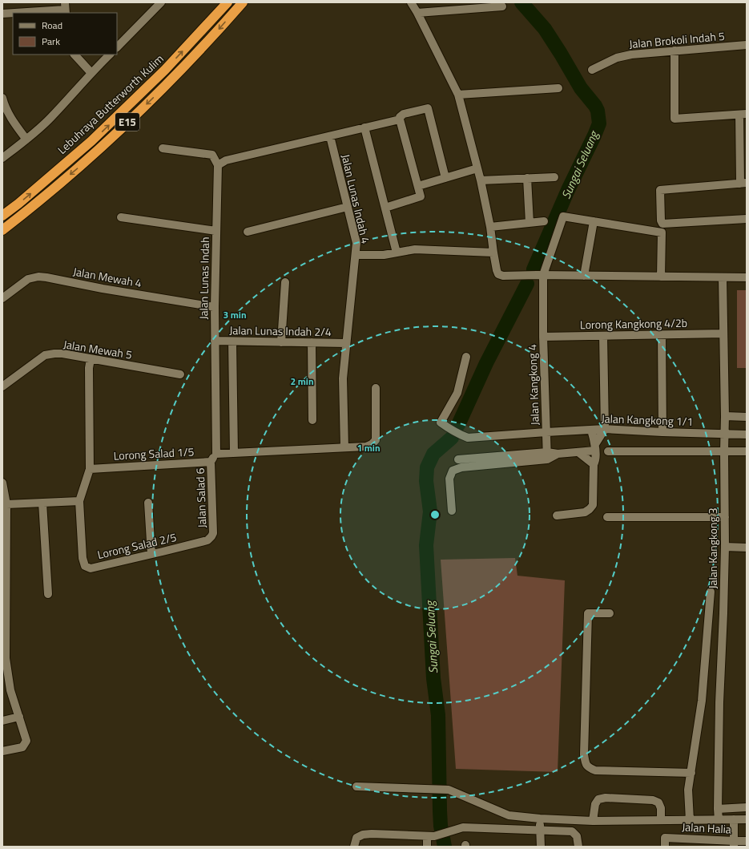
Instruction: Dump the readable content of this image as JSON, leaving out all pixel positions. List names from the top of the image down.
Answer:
{
  "streets": {
    "highway": ["Lebuhraya Butterworth Kulim", "E15"],
    "street": [
      "Jalan Brokoli Indah 5",
      "Jalan Lunas Indah 4",
      "Jalan Mewah 4",
      "Jalan Lunas Indah",
      "Lorong Kangkong 4/2b",
      "Jalan Lunas Indah 2/4",
      "Jalan Mewah 5",
      "Jalan Kangkong 4",
      "Jalan Kangkong 1/1",
      "Lorong Salad 1/5",
      "Jalan Salad 6",
      "Lorong Salad 2/5",
      "Jalan Kangkong 3",
      "Jalan Halia"
    ]
  },
  "crossings": [
    ["Jalan Lunas Indah 4", "Jalan Lunas Indah 2/4"],
    ["Jalan Mewah 4", "Jalan Lunas Indah"],
    ["Jalan Lunas Indah", "Jalan Lunas Indah 2/4"],
    ["Jalan Lunas Indah", "Lorong Salad 1/5"],
    ["Lorong Kangkong 4/2b", "Jalan Kangkong 4"],
    ["Lorong Kangkong 4/2b", "Jalan Kangkong 3"],
    ["Jalan Mewah 5", "Lorong Salad 2/5"],
    ["Jalan Kangkong 4", "Jalan Kangkong 1/1"],
    ["Jalan Kangkong 1/1", "Jalan Kangkong 3"],
    ["Lorong Salad 1/5", "Jalan Salad 6"],
    ["Lorong Salad 1/5", "Lorong Salad 2/5"],
    ["Jalan Salad 6", "Lorong Salad 2/5"]
  ],
  "water": ["Sungai Seluang"],
  "legend": ["Road", "Park"],
  "rings": ["3 min", "2 min", "1 min"]
}
